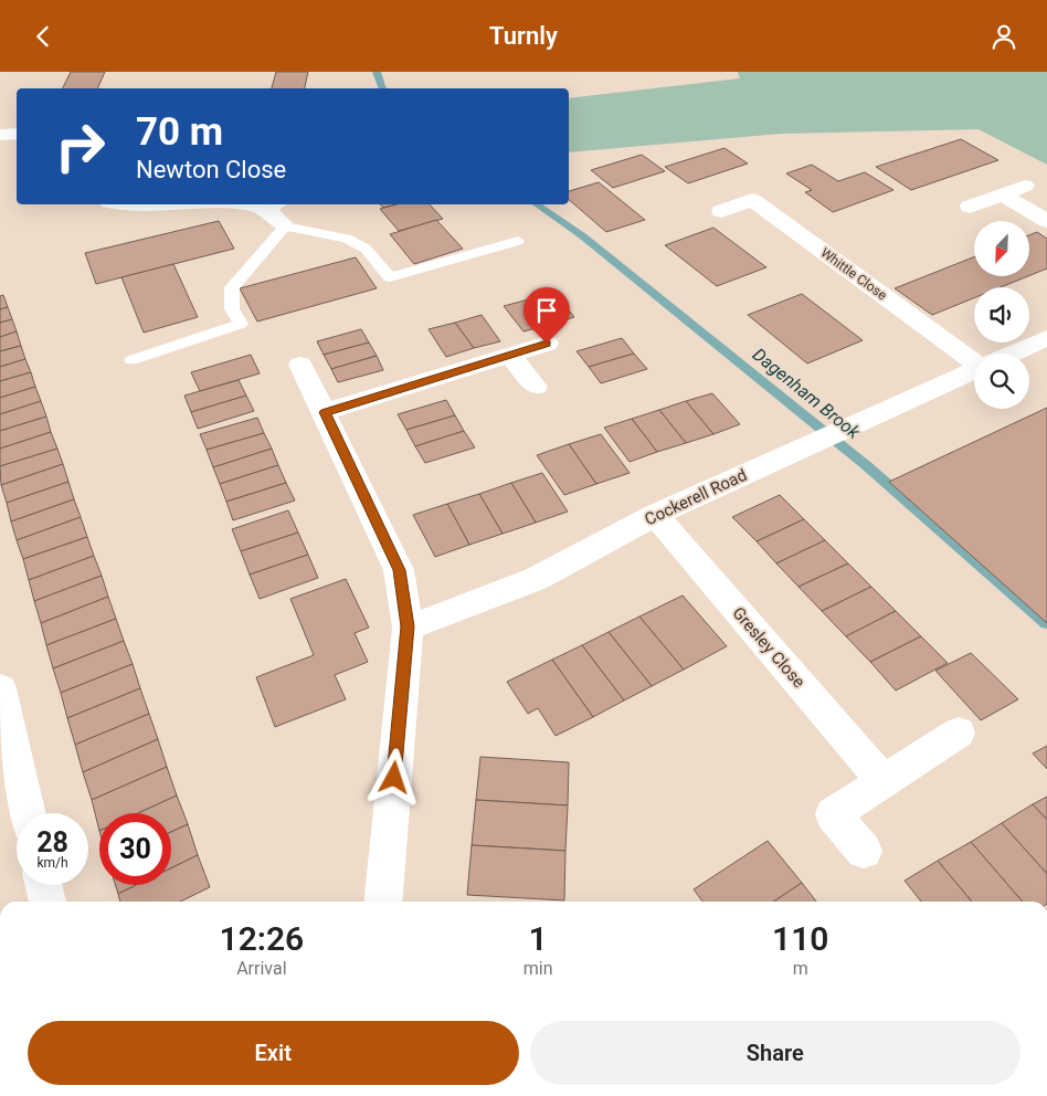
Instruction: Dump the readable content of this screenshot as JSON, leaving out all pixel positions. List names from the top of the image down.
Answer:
{
  "streets": {
    "street": ["Whittle Close", "Cockerell Road", "Gresley Close"]
  },
  "crossings": [
    ["Cockerell Road", "Gresley Close"]
  ],
  "water": ["Dagenham Brook"],
  "north": "bottom left",
  "page": {
    "header": "Turnly",
    "turn": ["70 m", "Newton Close"],
    "speed": "28 km/h",
    "limit": "30",
    "eta": [
      "12:26",
      "Arrival",
      "1",
      "min",
      "110",
      "m"
    ],
    "buttons": ["Exit", "Share"]
  }
}
